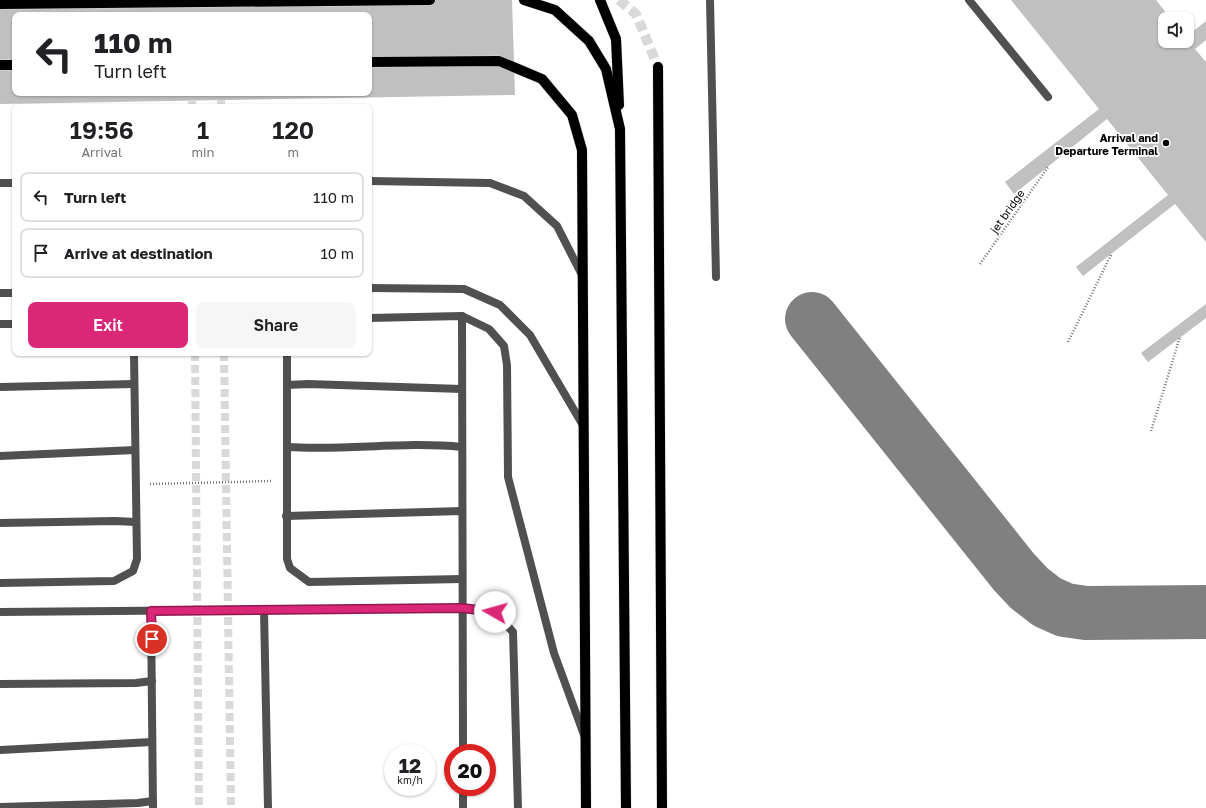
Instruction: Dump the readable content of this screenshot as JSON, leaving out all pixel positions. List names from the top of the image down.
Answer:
{
  "streets": {
    "path": ["jet bridge"]
  },
  "places": ["Arrival and Departure Terminal"],
  "page": {
    "turn": ["110 m", "Turn left"],
    "eta": [
      "19:56",
      "Arrival",
      "1",
      "min",
      "120",
      "m"
    ],
    "list": [
      {
        "name": "Turn left",
        "value": "110 m"
      },
      {
        "name": "Arrive at destination",
        "value": "10 m"
      }
    ],
    "buttons": ["Exit", "Share"],
    "speed": "12 km/h",
    "limit": "20"
  }
}
